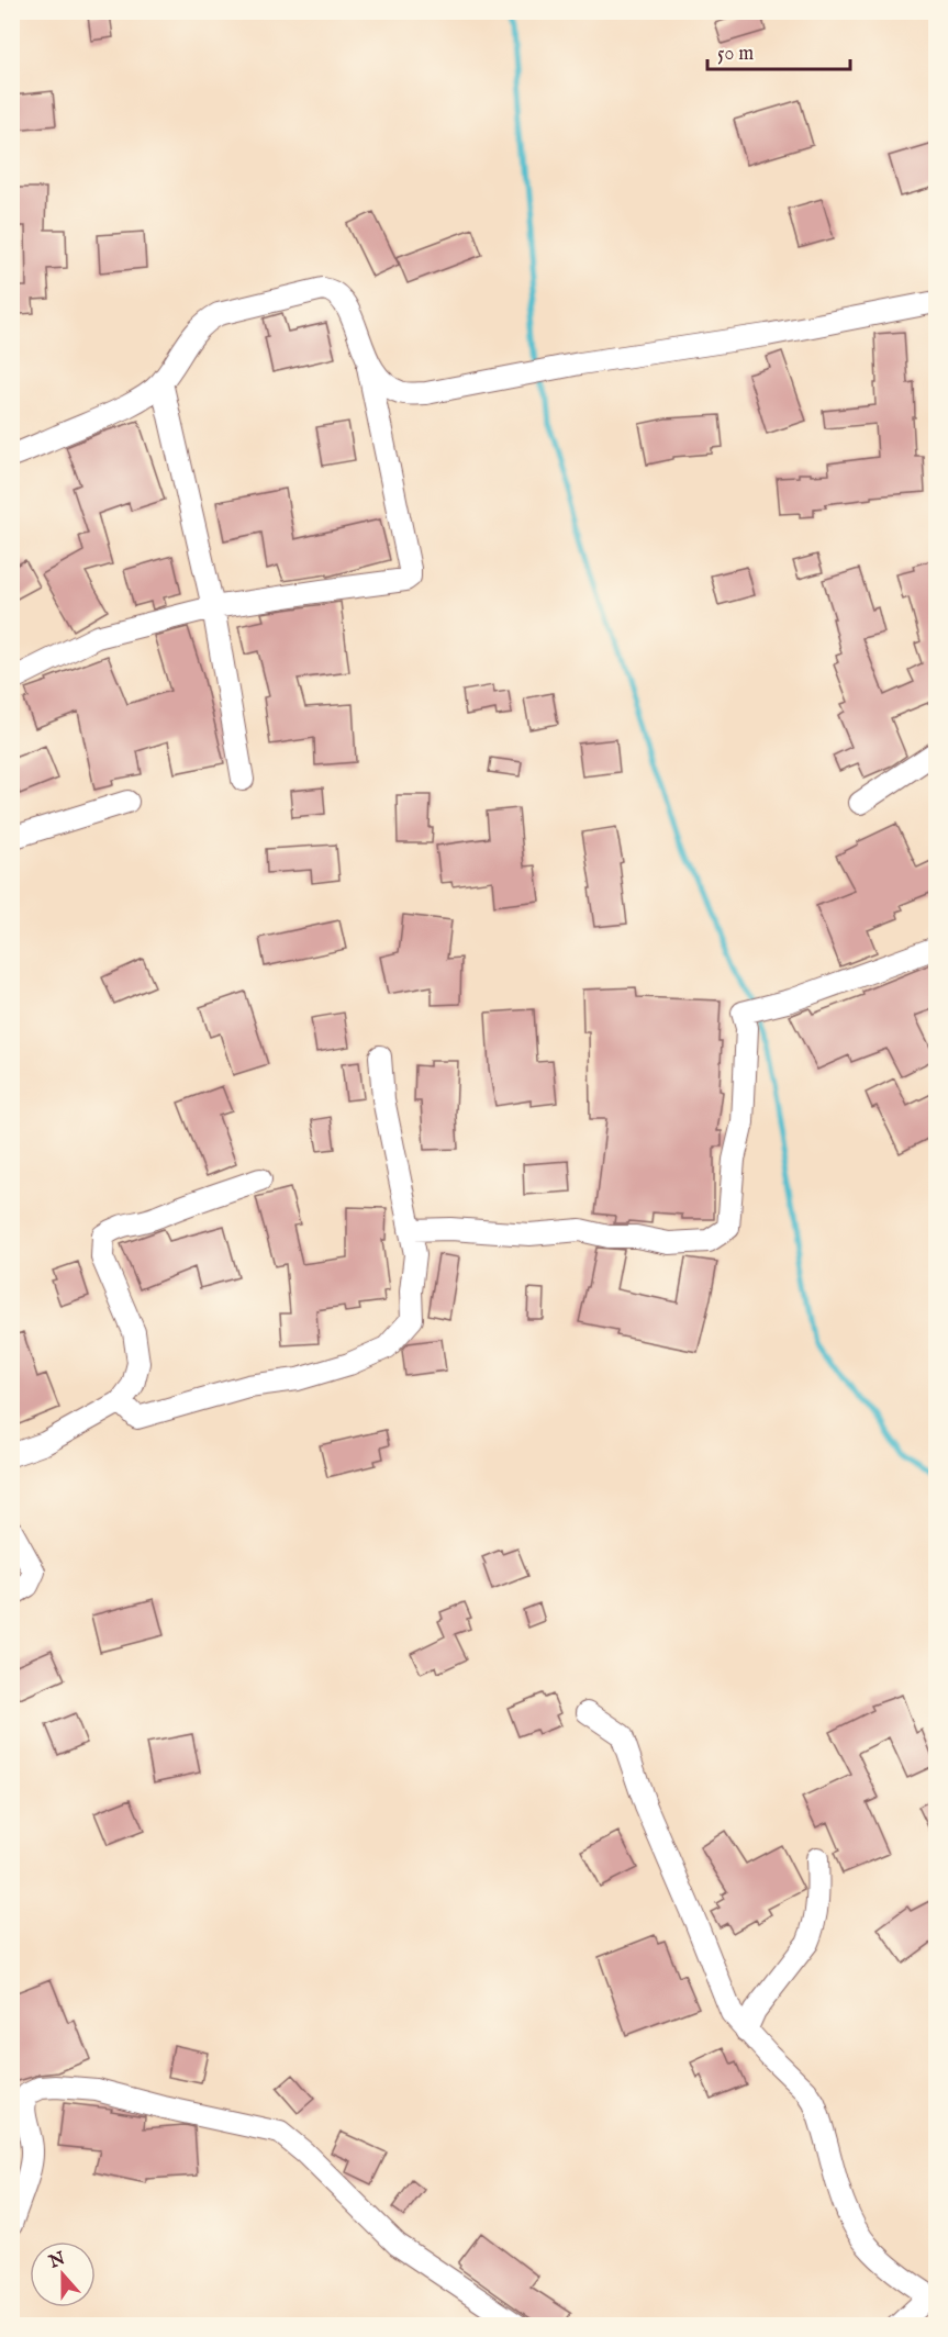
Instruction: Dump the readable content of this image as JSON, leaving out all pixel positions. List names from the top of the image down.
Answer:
{
  "scale_bar": "50 m",
  "north": "top"
}
